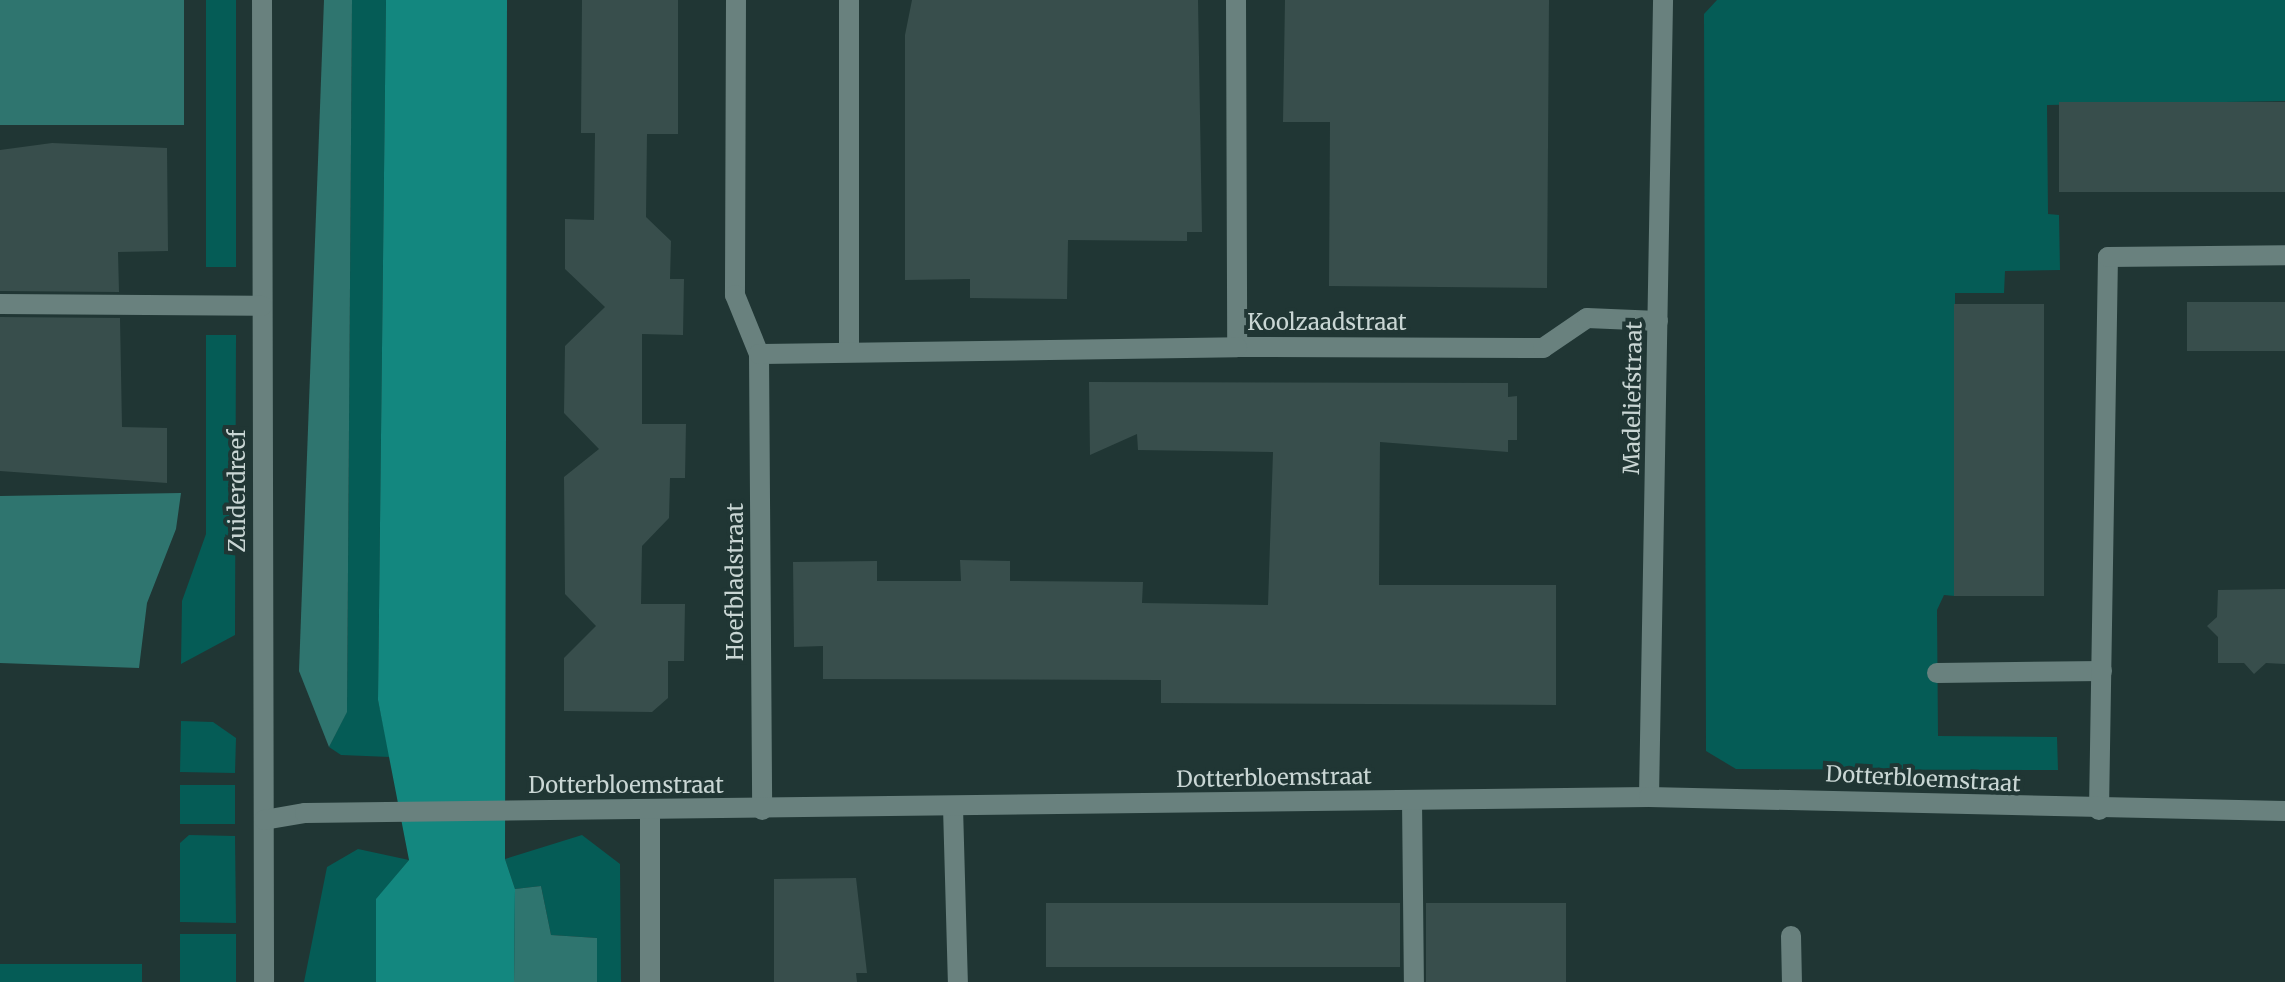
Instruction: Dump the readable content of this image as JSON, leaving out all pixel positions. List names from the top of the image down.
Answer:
{
  "streets": {
    "street": [
      "Koolzaadstraat",
      "Madeliefstraat",
      "Zuiderdreef",
      "Hoefbladstraat",
      "Dotterbloemstraat"
    ]
  },
  "crossings": [
    ["Koolzaadstraat", "Madeliefstraat"],
    ["Madeliefstraat", "Dotterbloemstraat"],
    ["Zuiderdreef", "Dotterbloemstraat"],
    ["Hoefbladstraat", "Dotterbloemstraat"]
  ]
}
